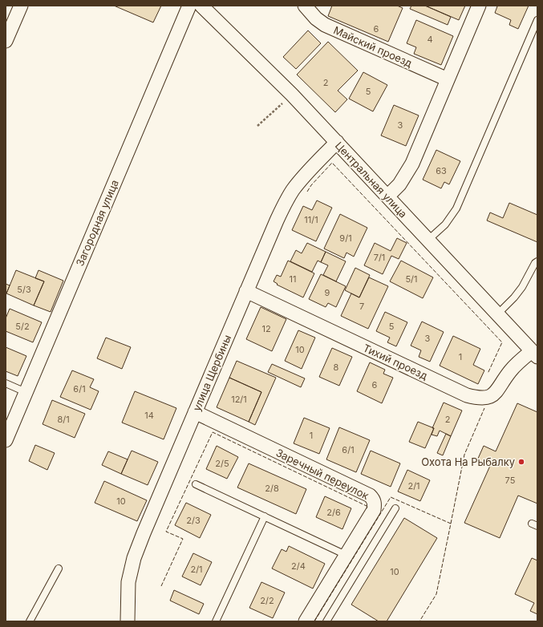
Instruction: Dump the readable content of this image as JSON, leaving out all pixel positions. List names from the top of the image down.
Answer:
{
  "streets": {
    "street": [
      "Майский проезд",
      "Центральная улица",
      "Загородная улица",
      "Тихий проезд",
      "улица Щербины",
      "Заречный переулок"
    ]
  },
  "crossings": [
    ["Центральная улица", "Тихий проезд"],
    ["Центральная улица", "улица Щербины"],
    ["Тихий проезд", "улица Щербины"],
    ["улица Щербины", "Заречный переулок"]
  ],
  "places": ["Охота На Рыбалку"],
  "house_numbers": [
    "6",
    "4",
    "2",
    "5",
    "3",
    "63",
    "11/1",
    "9/1",
    "7/1",
    "11",
    "5/1",
    "5/3",
    "9",
    "7",
    "5/2",
    "5",
    "12",
    "3",
    "10",
    "1",
    "8",
    "6",
    "6/1",
    "12/1",
    "14",
    "8/1",
    "2",
    "1",
    "6/1",
    "2/5",
    "75",
    "2/1",
    "2/8",
    "10",
    "2/6",
    "2/3",
    "2/4",
    "2/1",
    "10",
    "2/2"
  ]
}
